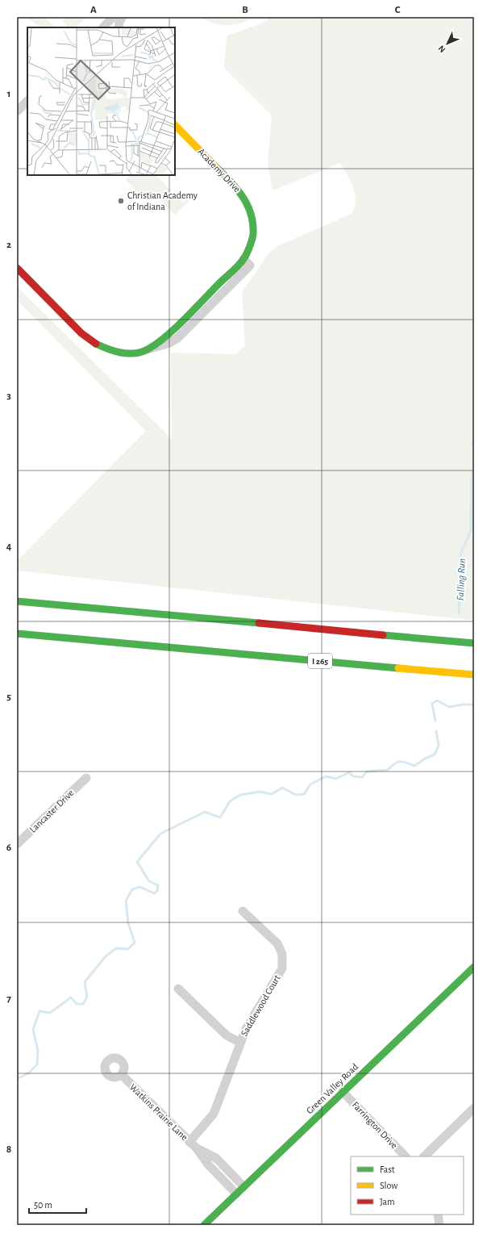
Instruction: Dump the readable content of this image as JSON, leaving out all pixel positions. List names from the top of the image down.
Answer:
{
  "streets": {
    "main road": ["Academy Drive", "I 265", "Green Valley Road"],
    "street": [
      "Lancaster Drive",
      "Saddlewood Court",
      "Watkins Prairie Lane",
      "Farrington Drive"
    ]
  },
  "crossings": [
    ["Saddlewood Court", "Watkins Prairie Lane"],
    ["Green Valley Road", "Watkins Prairie Lane"],
    ["Green Valley Road", "Farrington Drive"]
  ],
  "water": ["Falling Run"],
  "places": ["Christian Academy of Indiana"],
  "legend": ["Fast", "Slow", "Jam"],
  "scale_bar": "50 m",
  "north": "bottom left",
  "grid": {
    "columns": ["A", "B", "C"],
    "rows": [
      "1",
      "2",
      "3",
      "4",
      "5",
      "6",
      "7",
      "8"
    ]
  }
}
